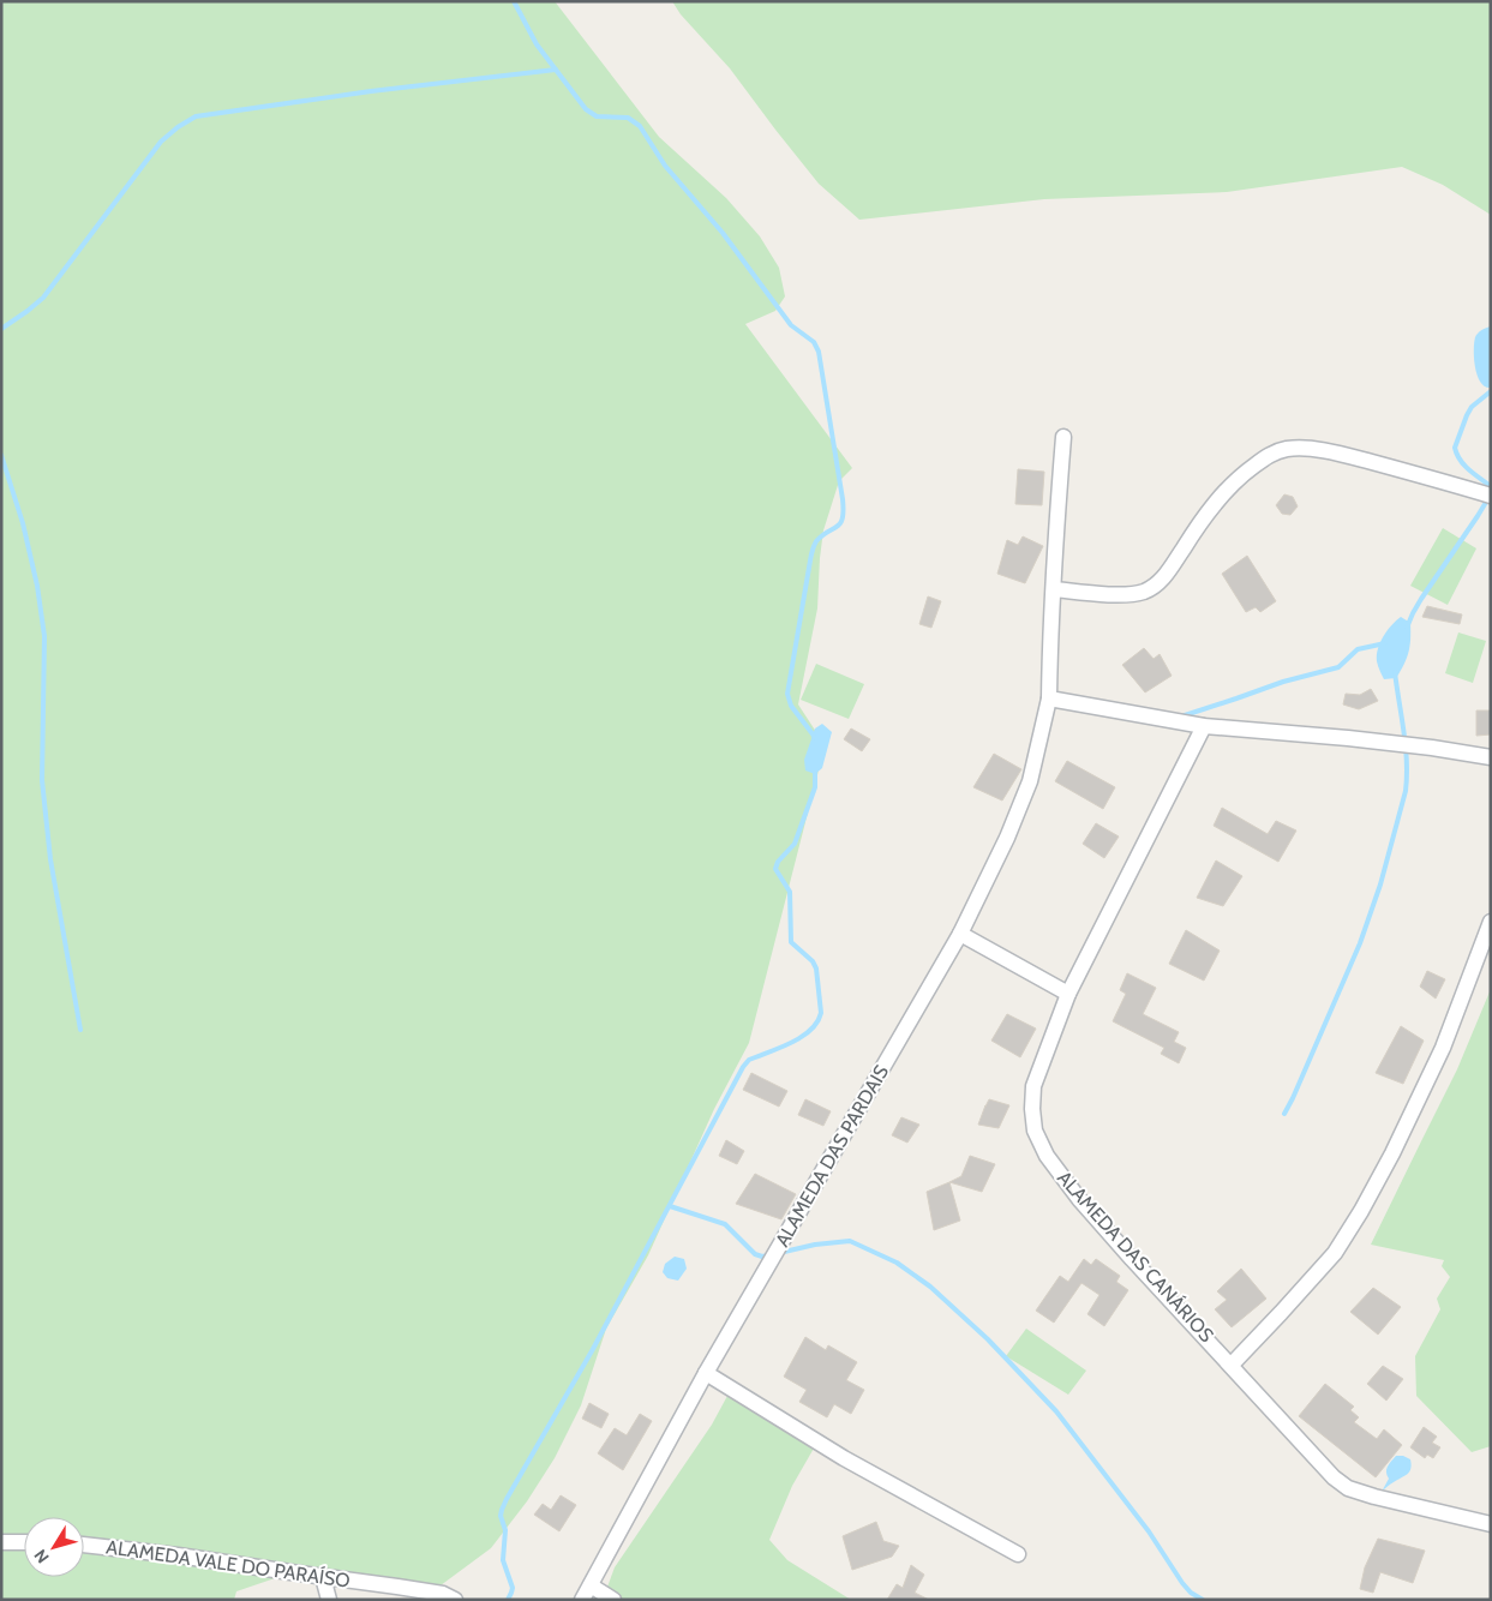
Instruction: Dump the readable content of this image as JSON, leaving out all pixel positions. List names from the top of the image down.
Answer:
{
  "streets": {
    "street": ["ALAMEDA DAS PARDAIS", "ALAMEDA DAS CANÁRIOS", "ALAMEDA VALE DO PARAÍSO"]
  },
  "north": "bottom left"
}
